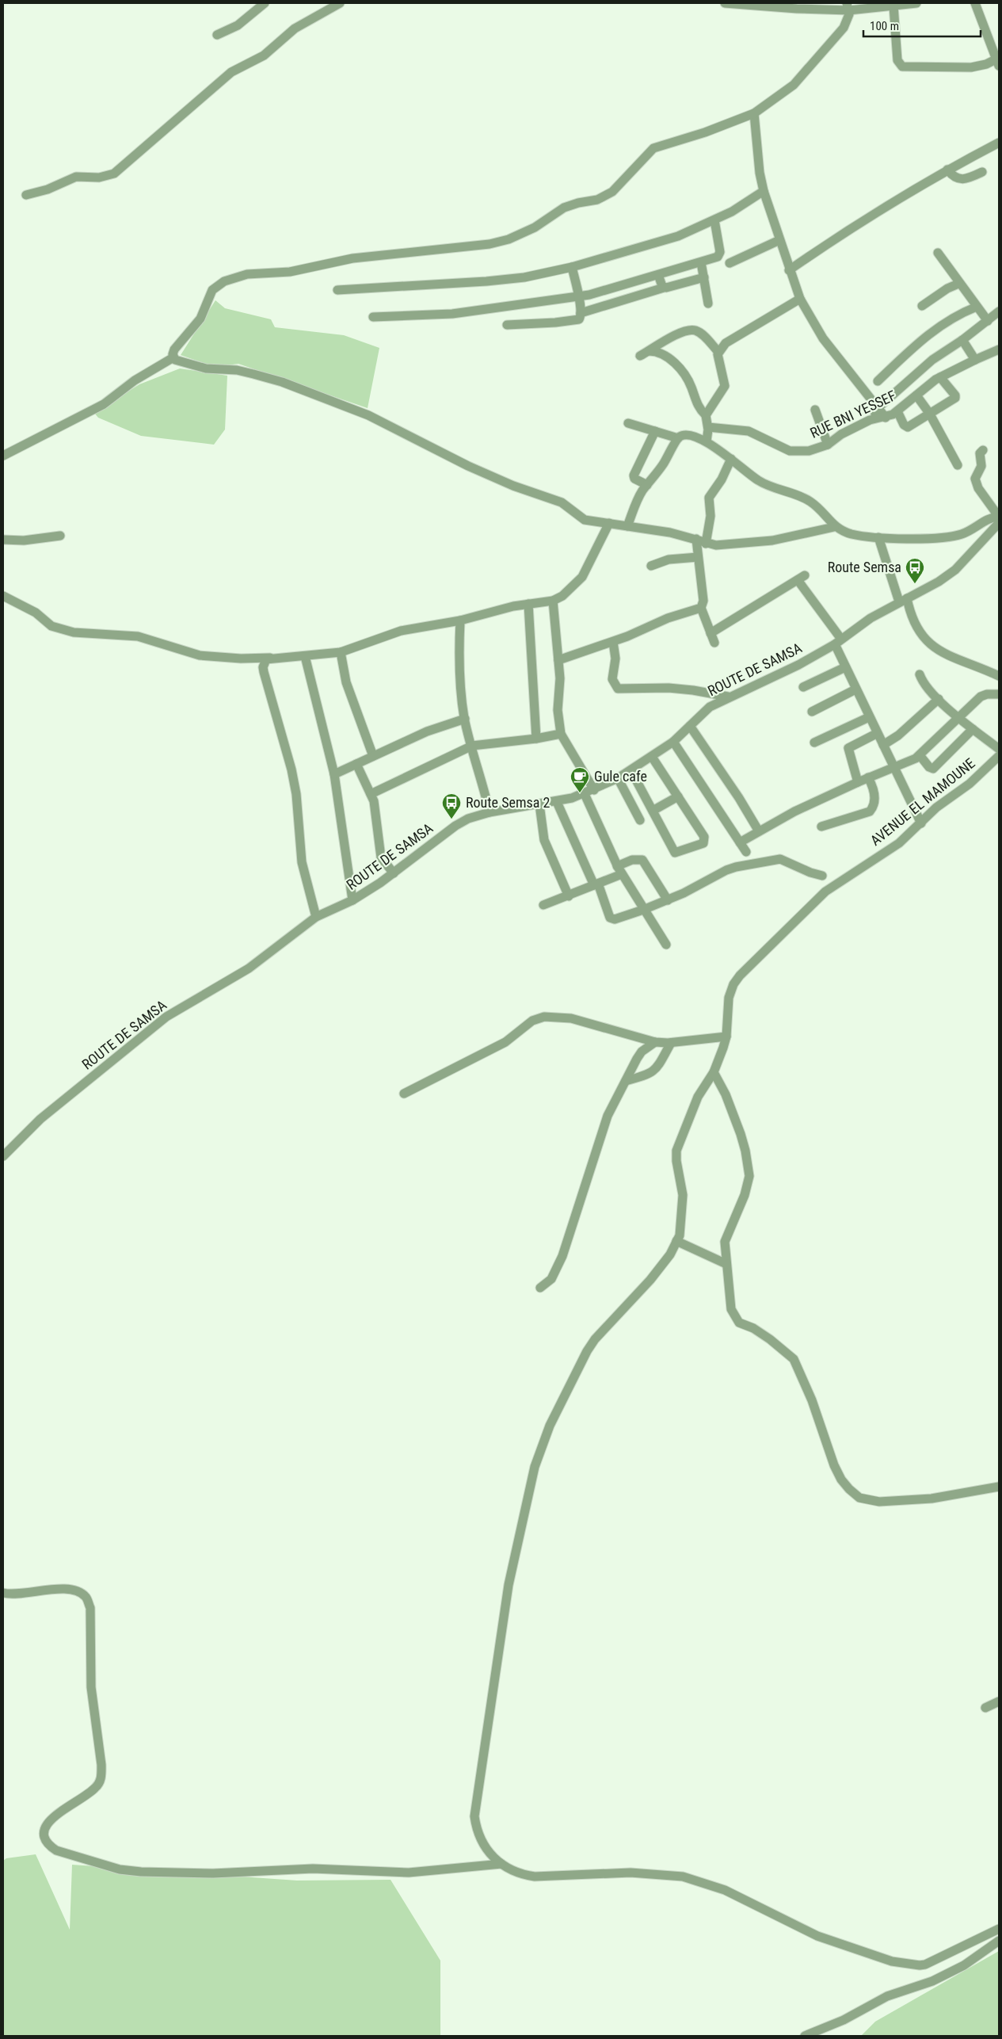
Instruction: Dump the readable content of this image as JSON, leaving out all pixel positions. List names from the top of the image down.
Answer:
{
  "streets": {
    "street": ["RUE BNI YESSEF", "ROUTE DE SAMSA", "AVENUE EL MAMOUNE"]
  },
  "places": {
    "bus stop": ["Route Semsa", "Route Semsa 2"],
    "cafe": ["Gule cafe"]
  },
  "scale_bar": "100 m"
}
